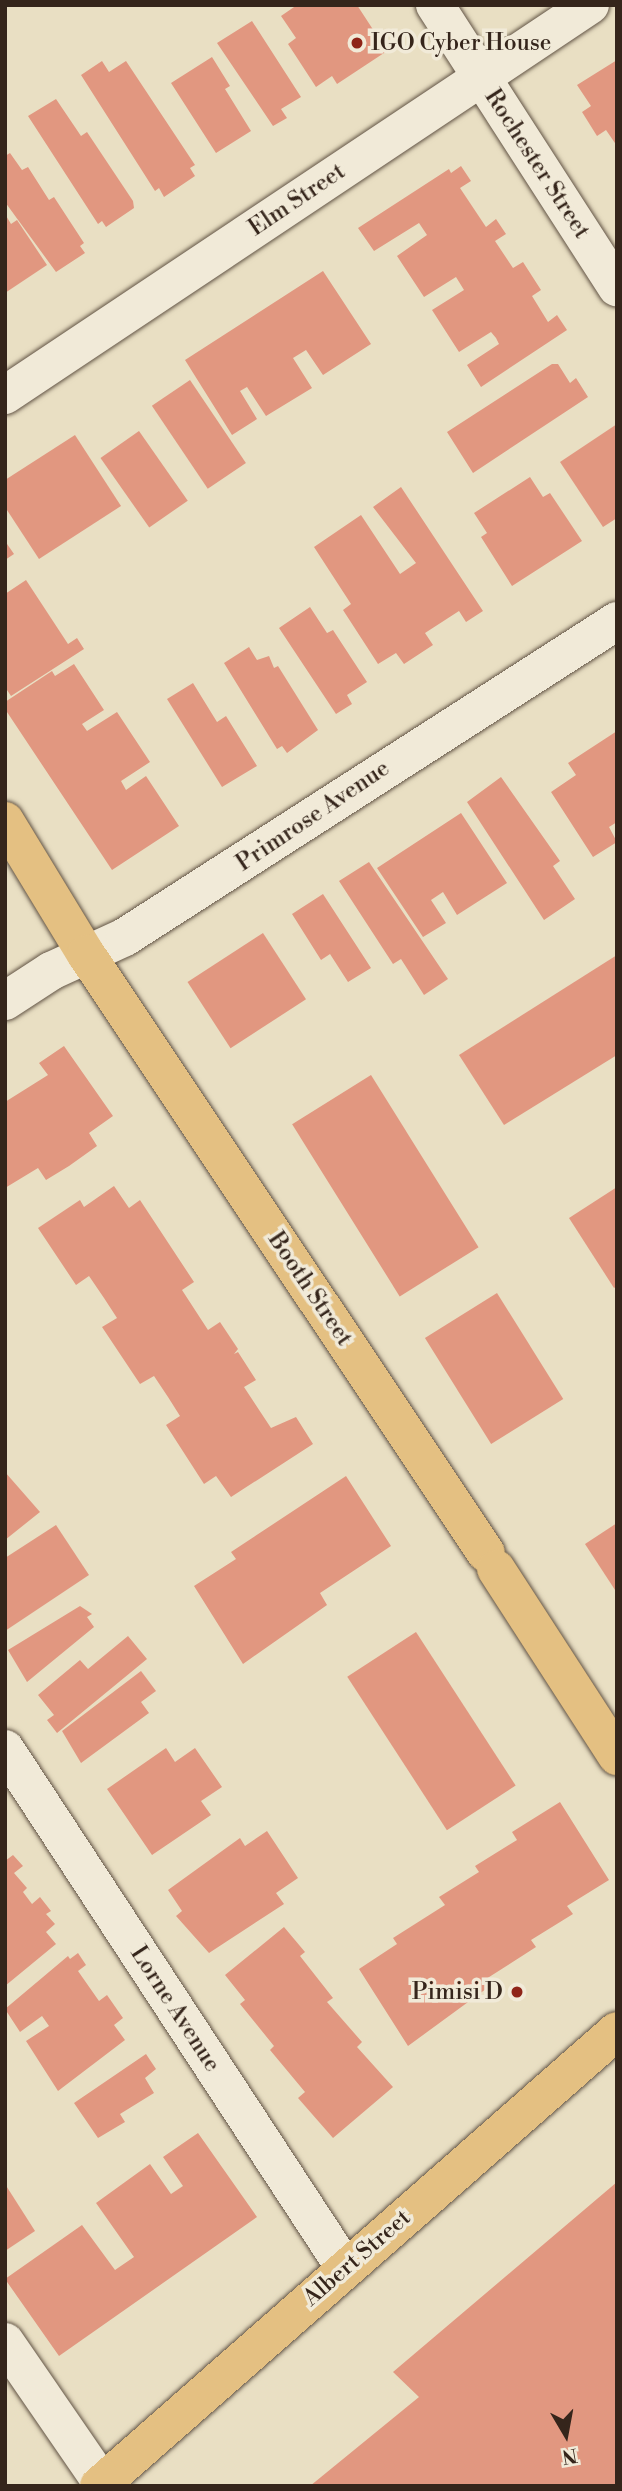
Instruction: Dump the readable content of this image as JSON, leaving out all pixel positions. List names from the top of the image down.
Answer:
{
  "streets": {
    "main road": ["Booth Street", "Albert Street"],
    "street": [
      "Rochester Street",
      "Elm Street",
      "Primrose Avenue",
      "Lorne Avenue"
    ]
  },
  "crossings": [
    ["Rochester Street", "Elm Street"],
    ["Primrose Avenue", "Booth Street"],
    ["Lorne Avenue", "Albert Street"]
  ],
  "places": ["IGO Cyber House", "Pimisi D"],
  "north": "bottom"
}
